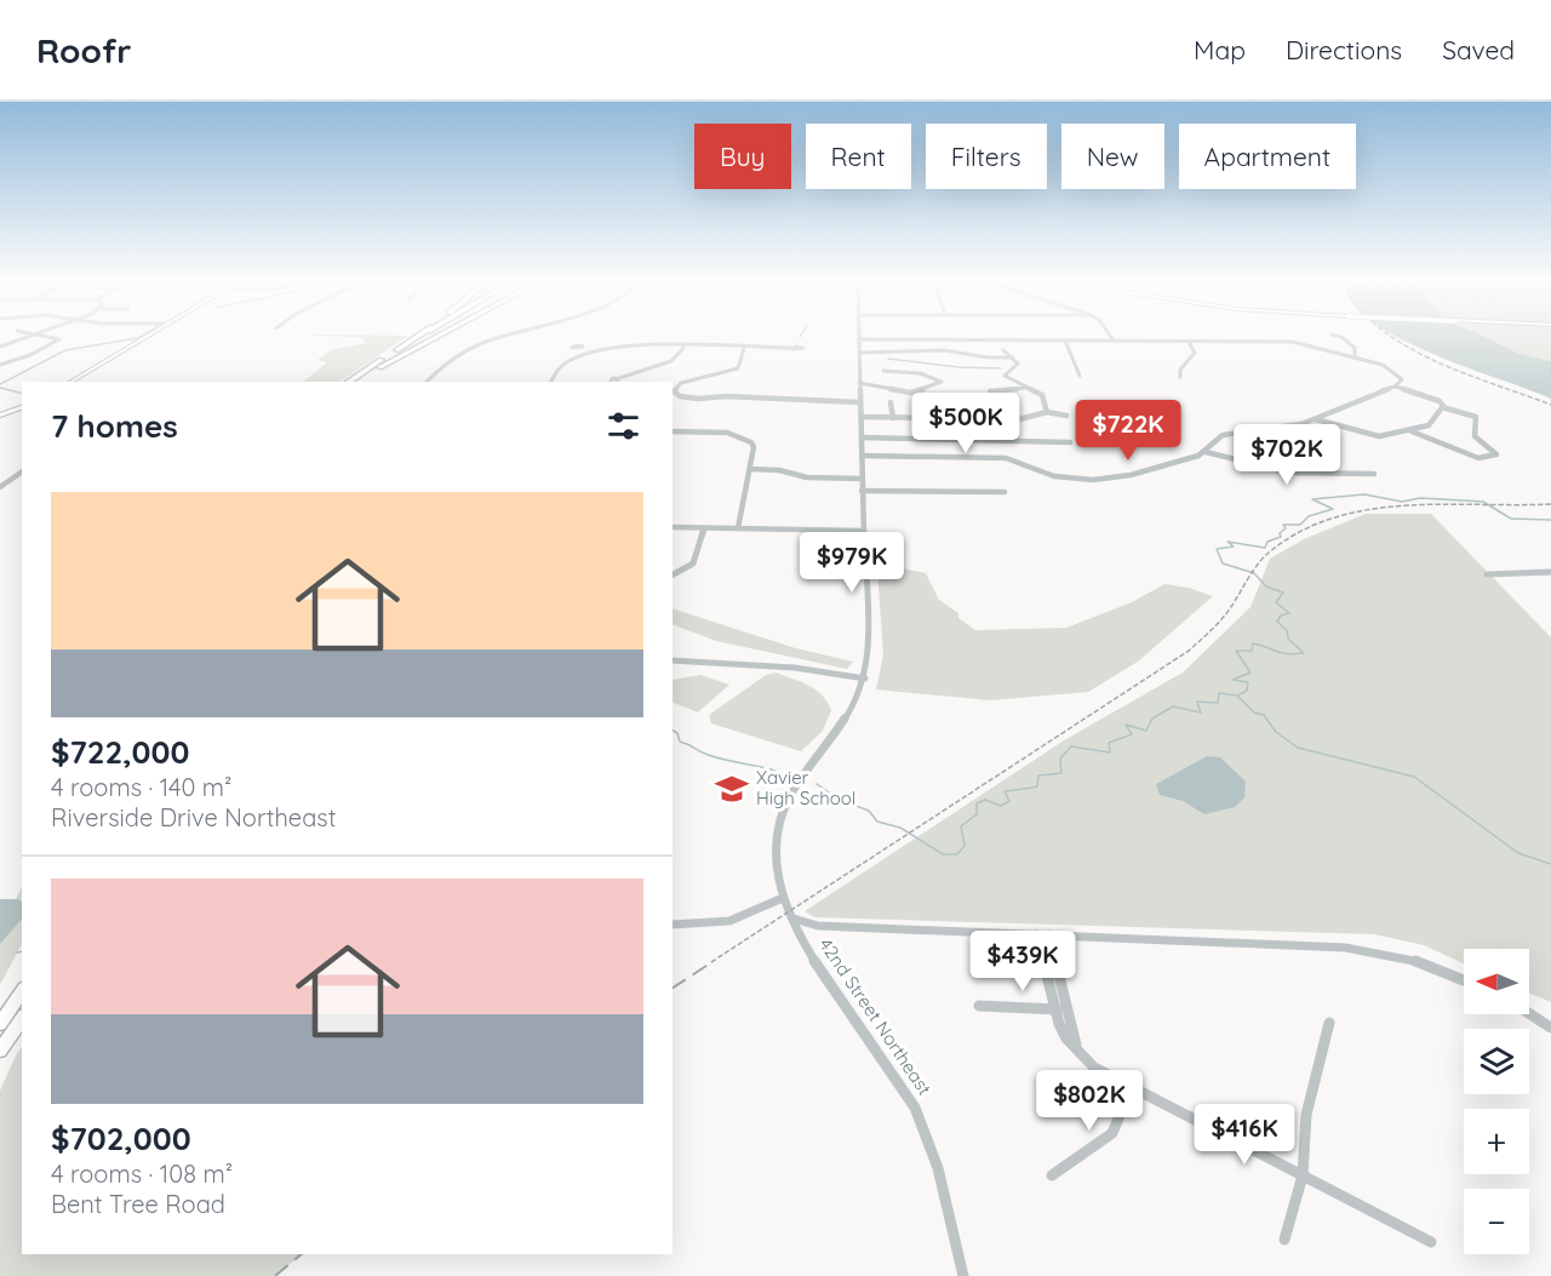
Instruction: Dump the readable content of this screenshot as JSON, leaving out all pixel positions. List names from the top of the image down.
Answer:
{
  "streets": {
    "street": ["42nd Street Northeast"]
  },
  "places": {
    "school or university": ["Xavier High School"]
  },
  "north": "left",
  "page": {
    "header": "Roofr",
    "nav": ["Map", "Directions", "Saved"],
    "chip": [
      "Buy",
      "Rent",
      "Filters",
      "New",
      "Apartment"
    ],
    "heading": "7 homes",
    "price": [
      "$500K",
      "$722K",
      "$702K",
      "$979K",
      "$439K",
      "$802K",
      "$416K"
    ],
    "list": [
      {
        "name": "$722,000",
        "note": "4 rooms · 140 m² · Riverside Drive Northeast"
      },
      {
        "name": "$702,000",
        "note": "4 rooms · 108 m² · Bent Tree Road"
      }
    ],
    "map_buttons": ["+", "−"]
  }
}
